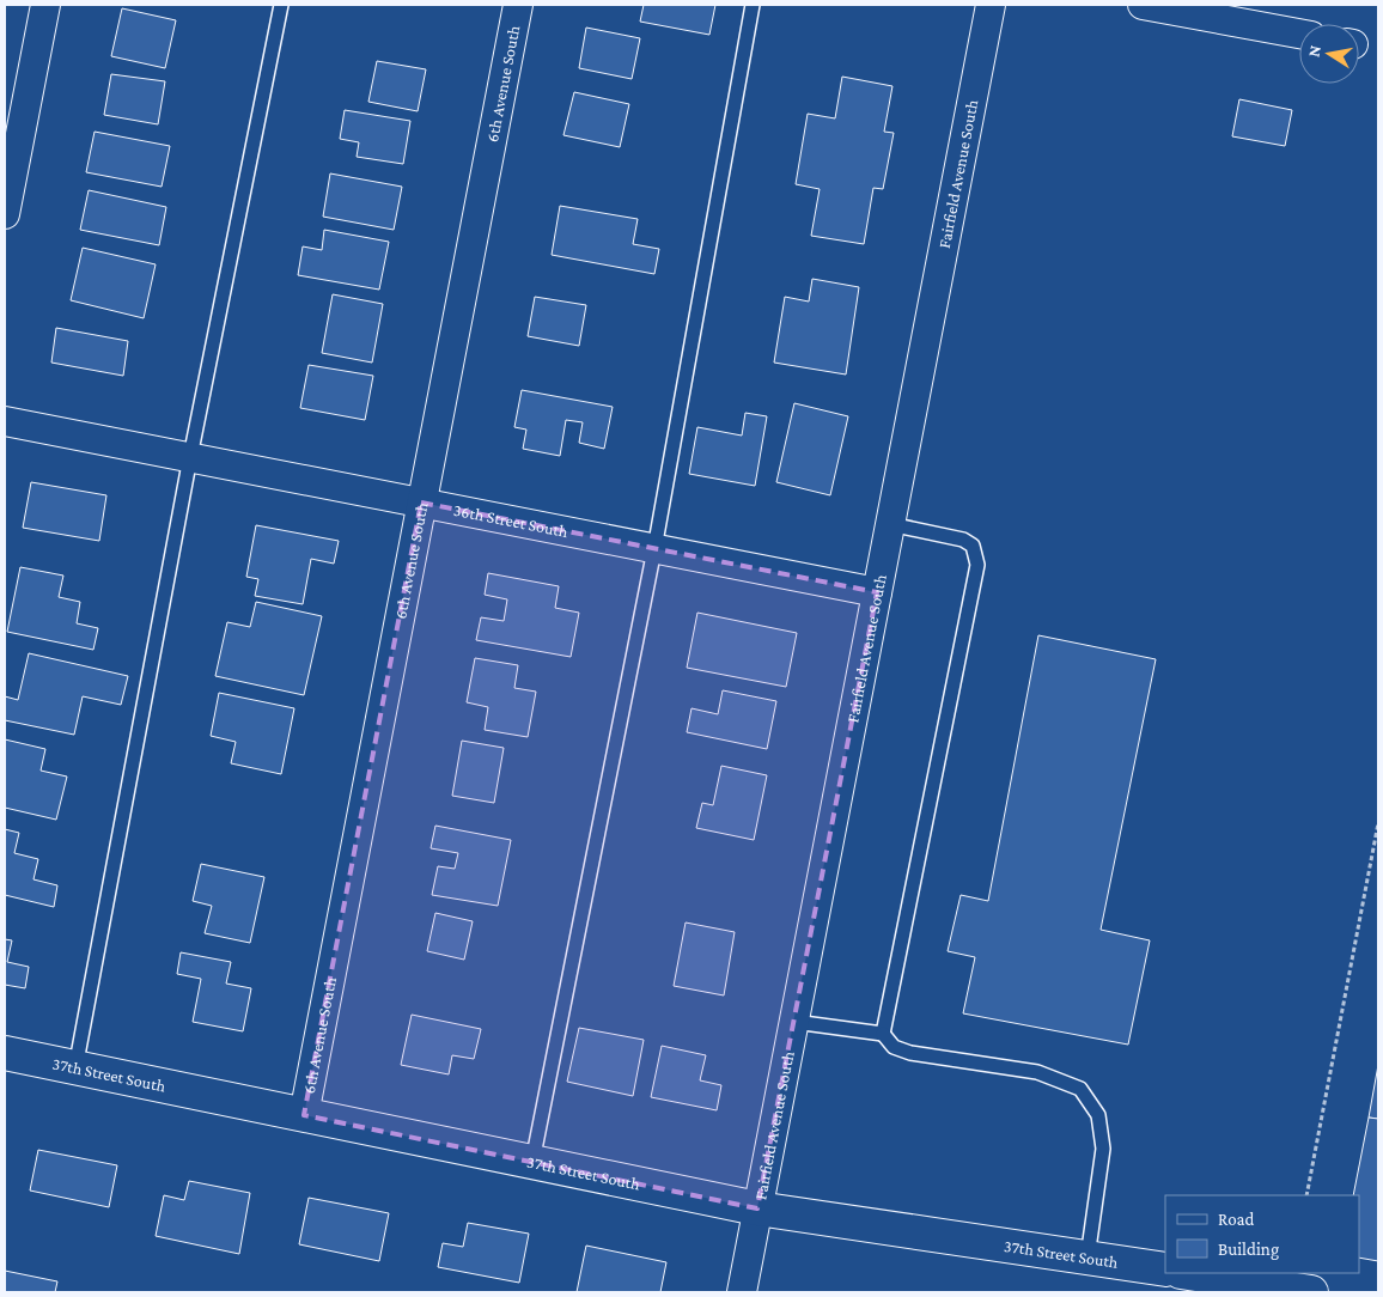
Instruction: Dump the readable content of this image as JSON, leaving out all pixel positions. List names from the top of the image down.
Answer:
{
  "streets": {
    "street": [
      "6th Avenue South",
      "Fairfield Avenue South",
      "36th Street South",
      "37th Street South"
    ]
  },
  "crossings": [
    ["6th Avenue South", "36th Street South"],
    ["6th Avenue South", "37th Street South"],
    ["Fairfield Avenue South", "36th Street South"],
    ["Fairfield Avenue South", "37th Street South"]
  ],
  "legend": ["Road", "Building"],
  "north": "left"
}
